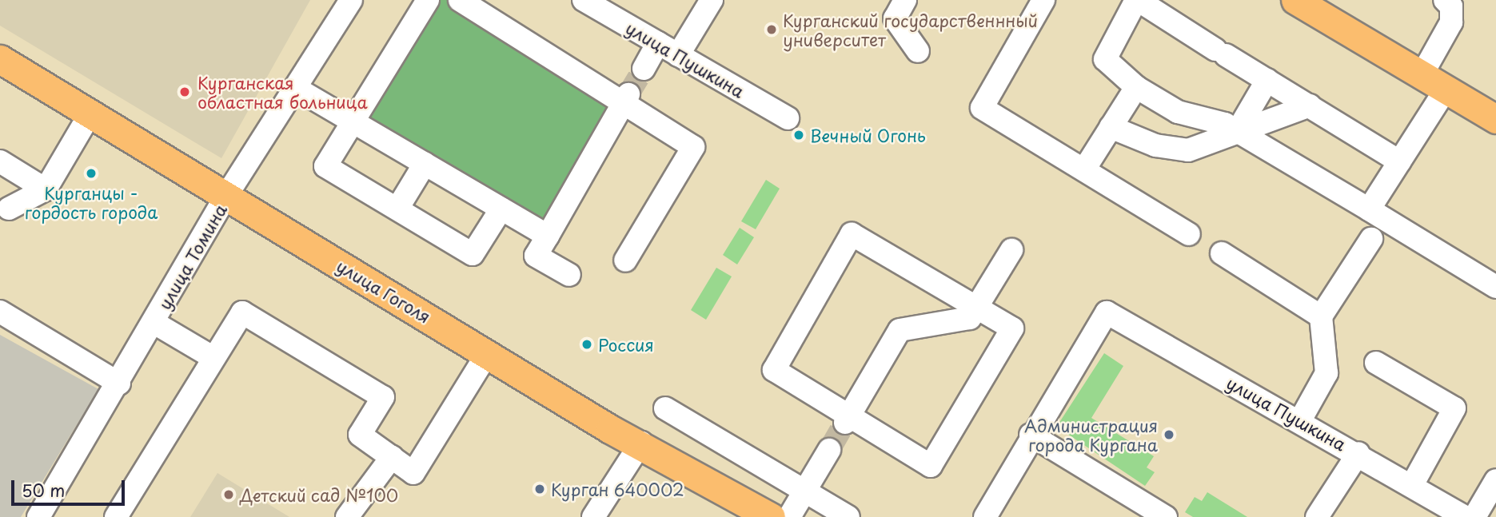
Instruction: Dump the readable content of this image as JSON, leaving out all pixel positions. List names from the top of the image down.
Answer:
{
  "streets": {
    "main road": ["улица Гоголя"],
    "street": ["улица Пушкина", "улица Томина"]
  },
  "crossings": [
    ["улица Томина", "улица Гоголя"]
  ],
  "places": [
    "Курганский государственнный университет",
    "Курганская областная больница",
    "Вечный Огонь",
    "Курганцы - гордость города",
    "Россия",
    "Администрация города Кургана",
    "Курган 640002",
    "Детский сад №100"
  ],
  "scale_bar": "50 m"
}
